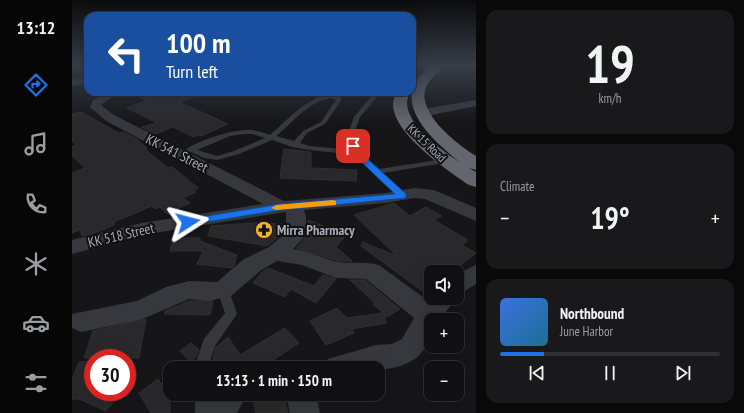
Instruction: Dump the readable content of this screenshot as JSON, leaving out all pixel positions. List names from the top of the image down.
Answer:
{
  "streets": {
    "highway": ["KK 15 Road"],
    "street": ["KK 541 Street", "KK 518 Street"]
  },
  "crossings": [
    ["KK 541 Street", "KK 518 Street"]
  ],
  "places": {
    "pharmacy": ["Mirra Pharmacy"]
  },
  "page": {
    "tabs": "13:12",
    "tile": [
      ["19", "km/h"],
      "Climate"
    ],
    "turn": ["100 m", "Turn left"],
    "heat": ["−", "19°", "+"],
    "map_buttons": ["+", "−"],
    "song": ["Northbound", "June Harbor"],
    "limit": "30",
    "trip": "13:13 · 1 min · 150 m"
  }
}
